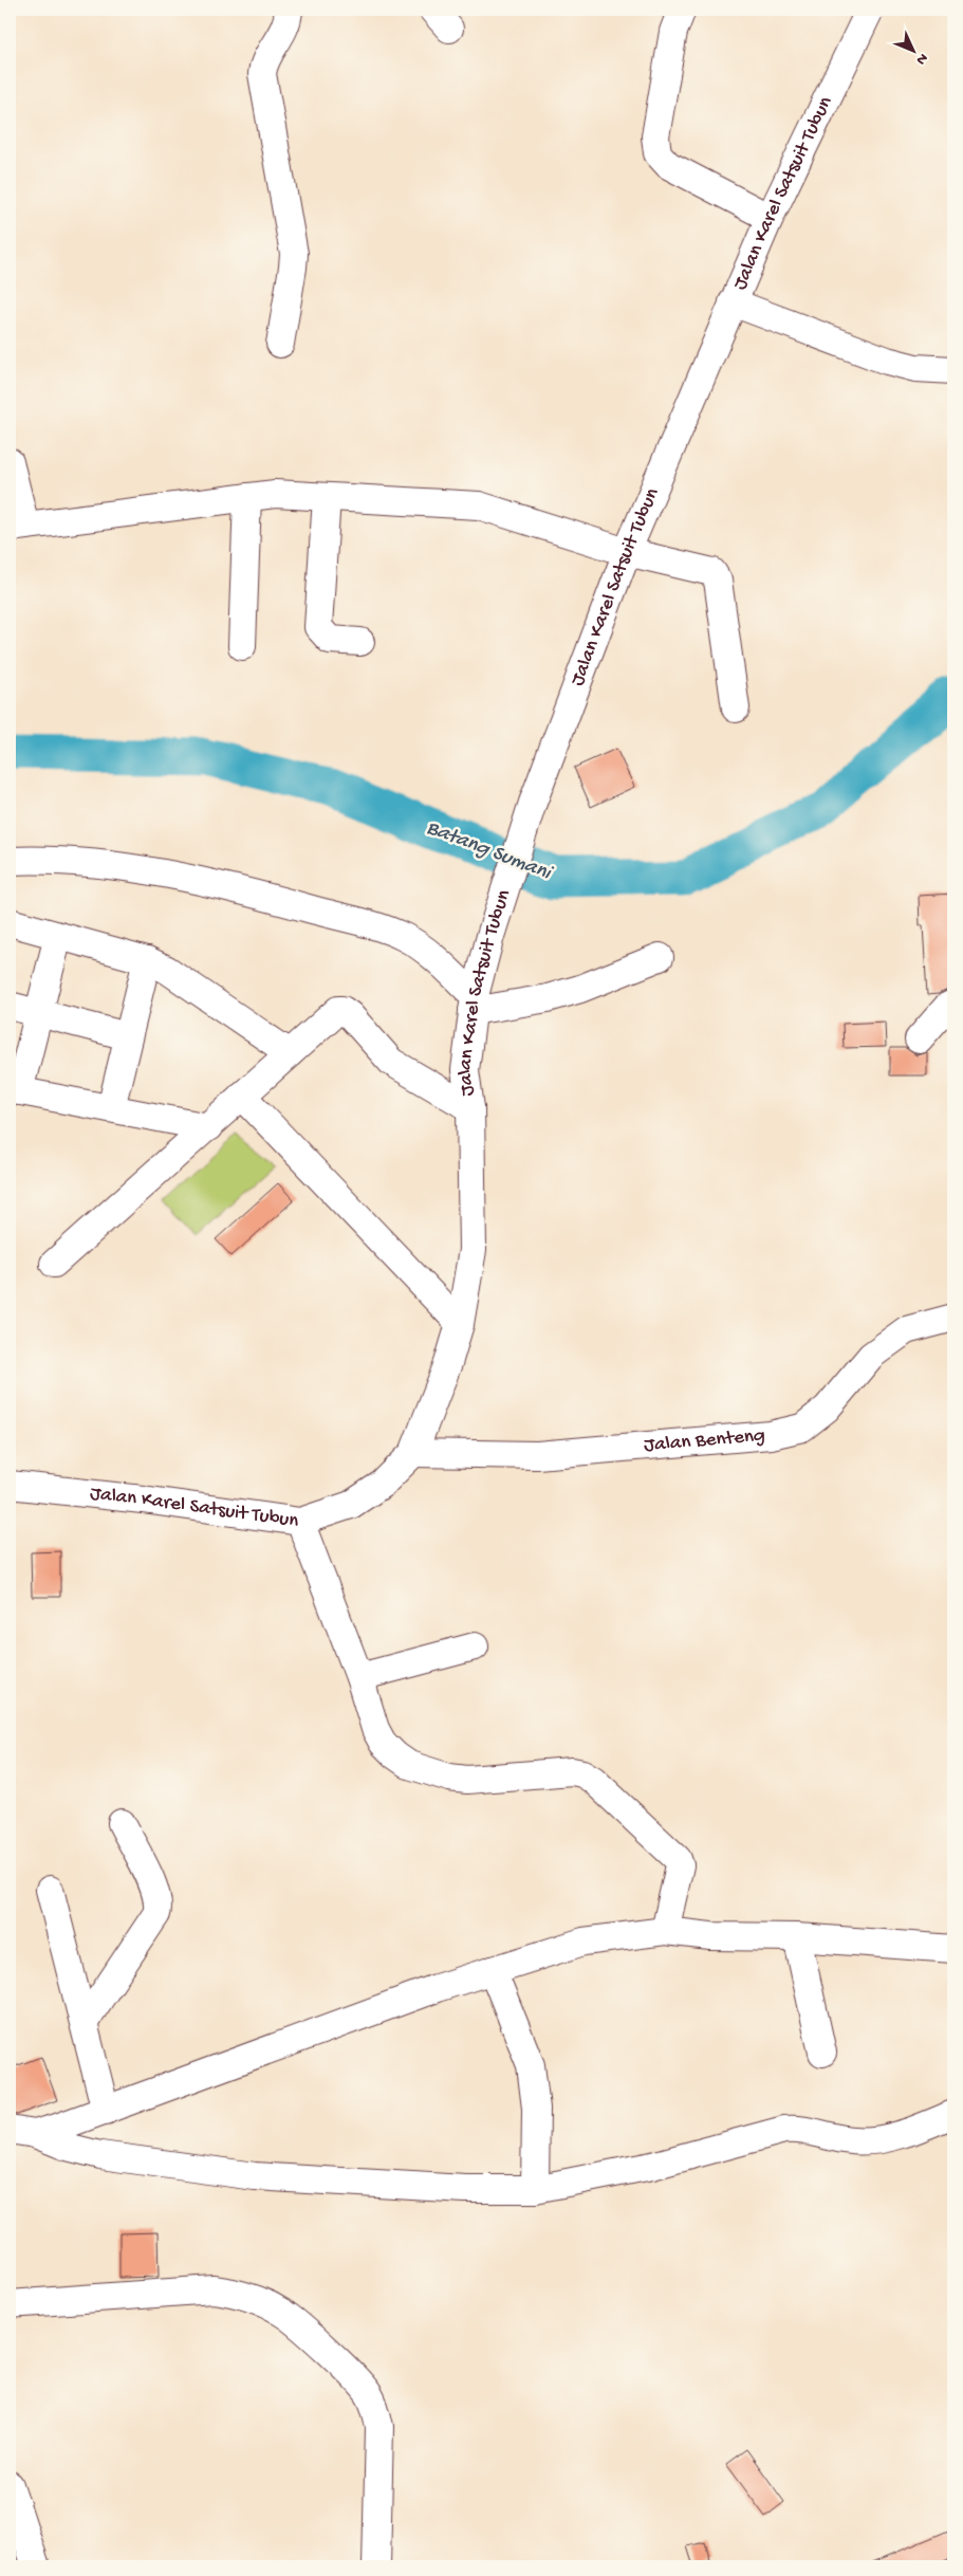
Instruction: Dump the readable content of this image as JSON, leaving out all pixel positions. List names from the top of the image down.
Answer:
{
  "streets": {
    "street": ["Jalan Karel Satsuit Tubun", "Jalan Benteng"]
  },
  "crossings": [
    ["Jalan Karel Satsuit Tubun", "Jalan Benteng"]
  ],
  "water": ["Batang Sumani"],
  "north": "bottom right"
}
